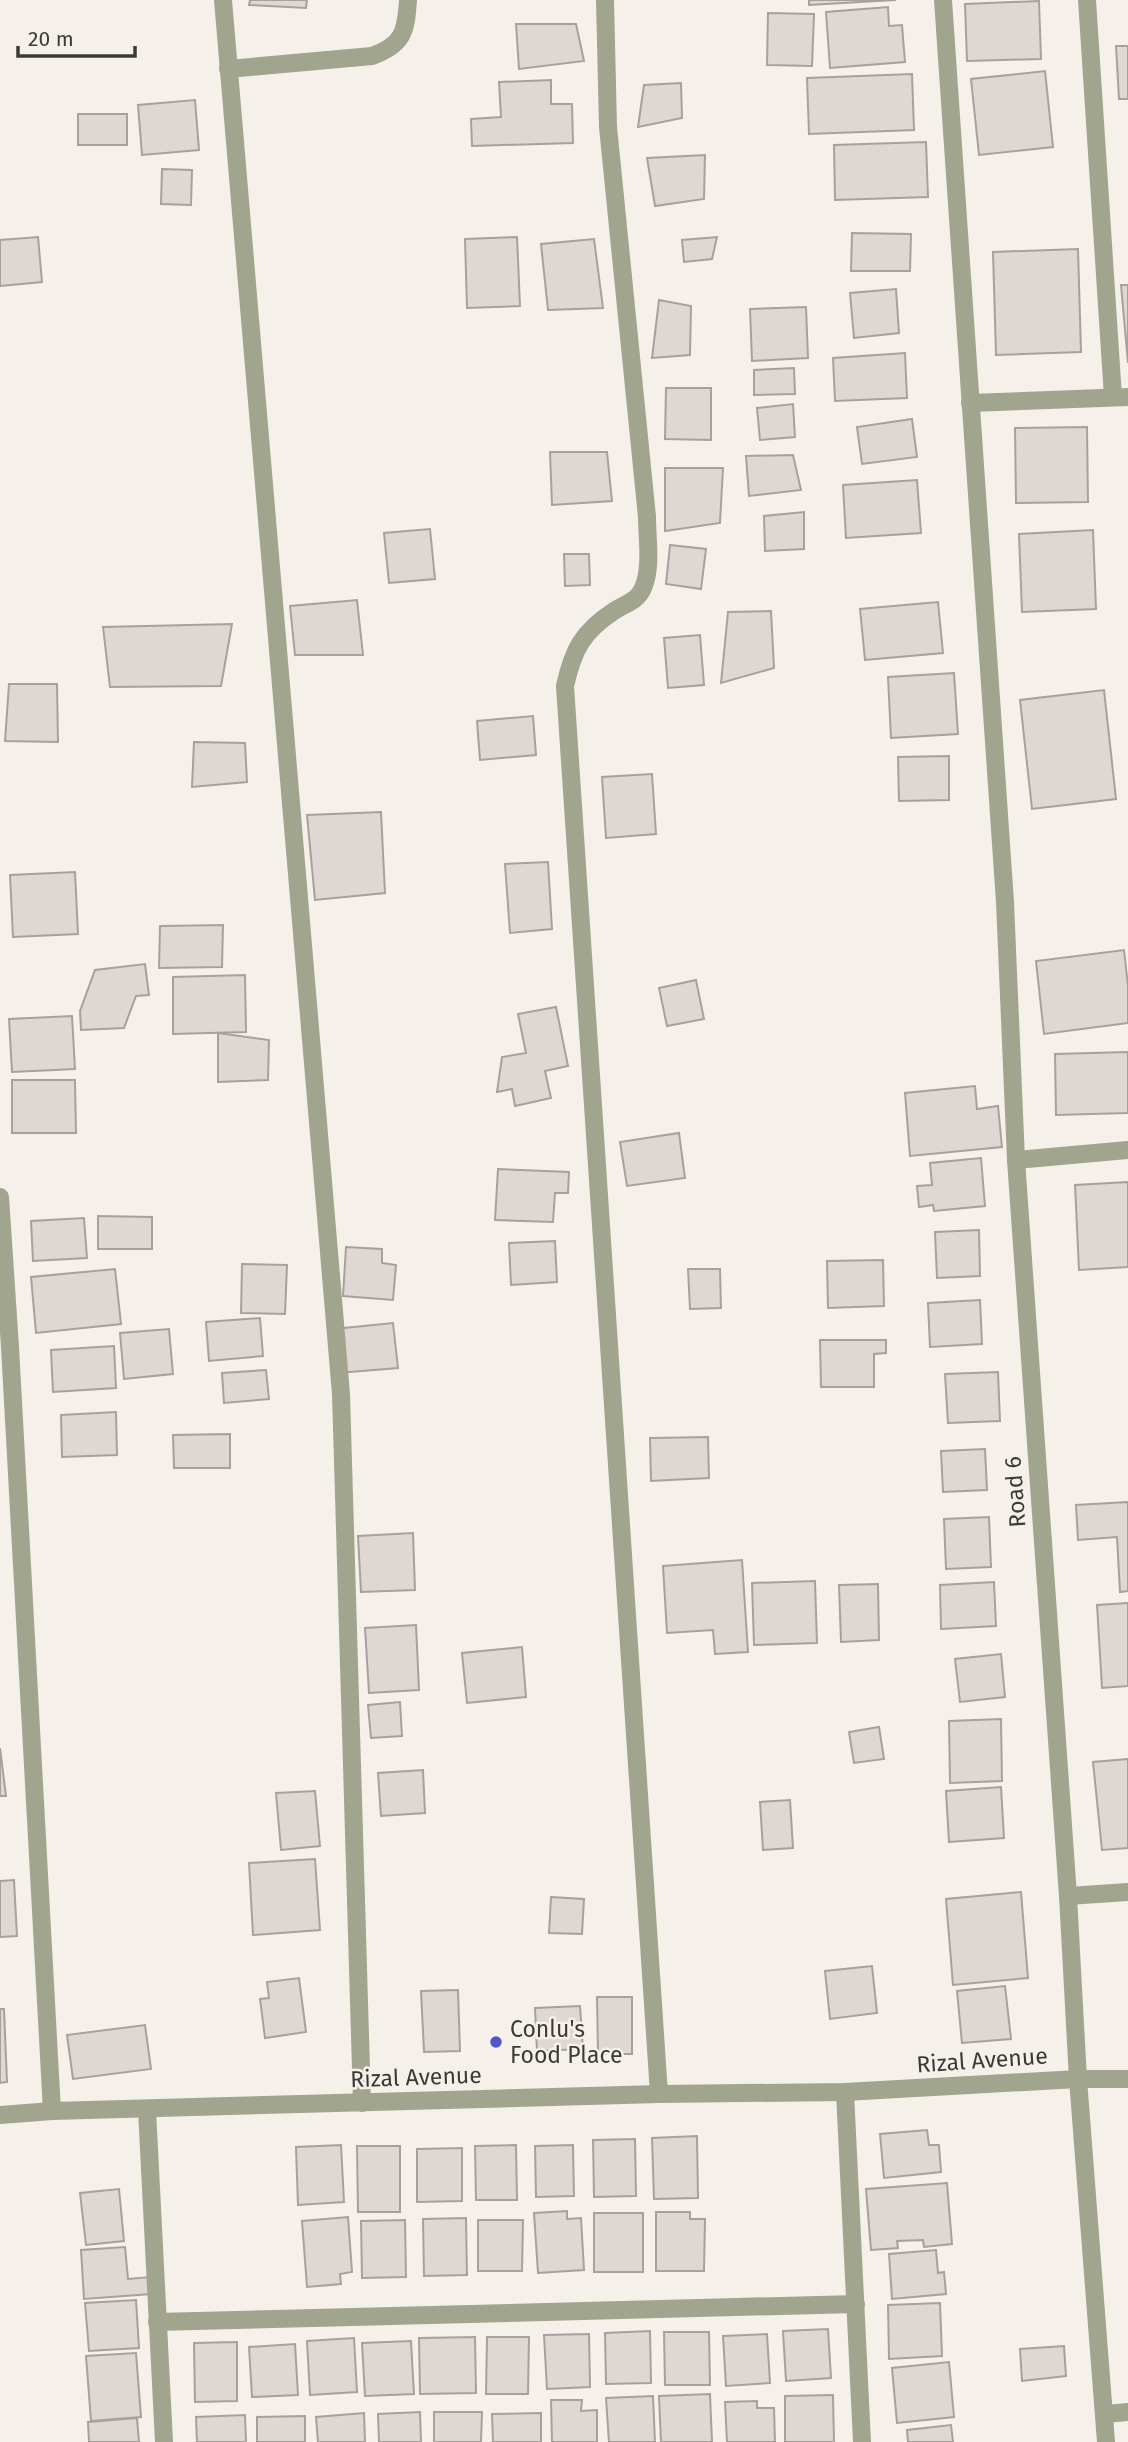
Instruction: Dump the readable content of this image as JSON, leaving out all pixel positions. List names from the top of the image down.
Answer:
{
  "streets": {
    "street": ["Road 6", "Rizal Avenue"]
  },
  "crossings": [
    ["Road 6", "Rizal Avenue"]
  ],
  "places": ["Conlu's Food Place"],
  "scale_bar": "20 m"
}
